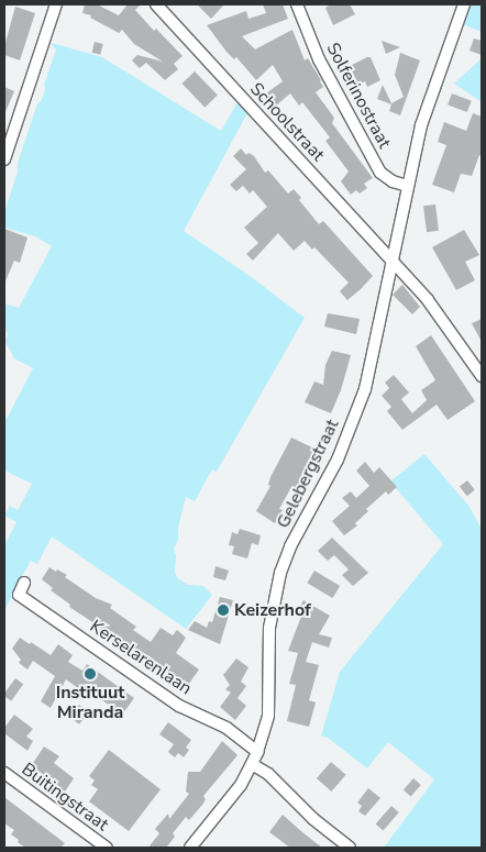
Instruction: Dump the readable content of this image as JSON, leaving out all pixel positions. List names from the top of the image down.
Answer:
{
  "streets": {
    "street": [
      "Solferinostraat",
      "Schoolstraat",
      "Gelebergstraat",
      "Kerselarenlaan",
      "Buitingstraat"
    ]
  },
  "crossings": [
    ["Solferinostraat", "Gelebergstraat"],
    ["Schoolstraat", "Gelebergstraat"],
    ["Gelebergstraat", "Kerselarenlaan"]
  ],
  "places": ["Keizerhof", "Instituut Miranda"]
}
